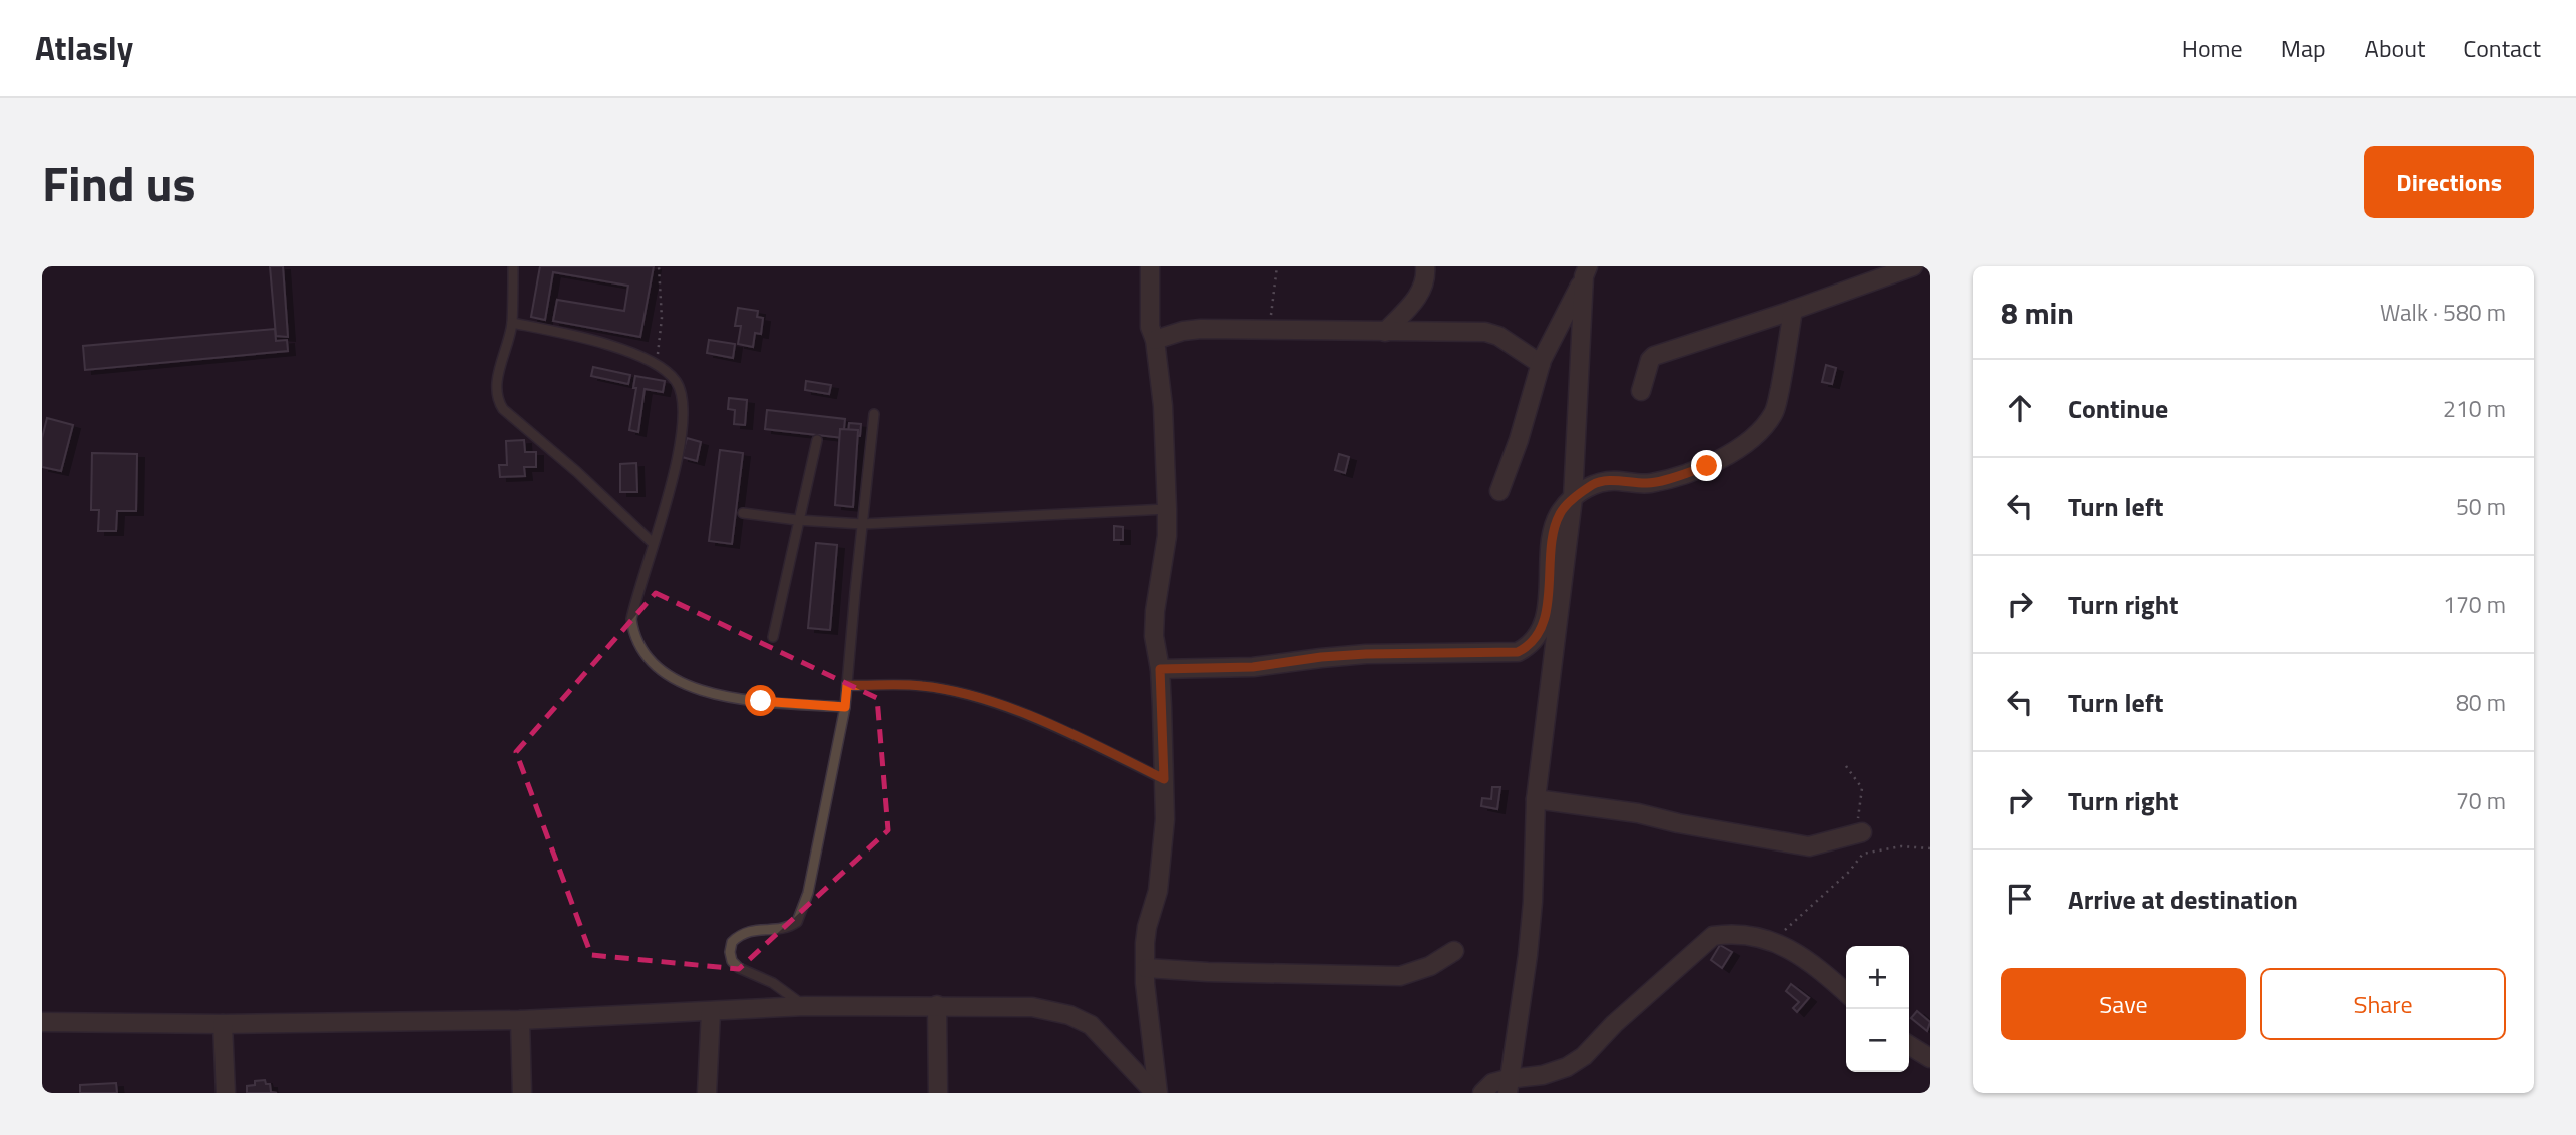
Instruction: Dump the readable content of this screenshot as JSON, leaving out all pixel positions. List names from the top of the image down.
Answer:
{
  "page": {
    "header": "Atlasly",
    "nav": [
      "Home",
      "Map",
      "About",
      "Contact"
    ],
    "title": "Find us",
    "buttons": [
      "Directions",
      ["Save", "Share"]
    ],
    "heading": ["8 min", "Walk · 580 m"],
    "list": [
      ["Continue", "210 m"],
      ["Turn left", "50 m"],
      ["Turn right", "170 m"],
      ["Turn left", "80 m"],
      ["Turn right", "70 m"],
      "Arrive at destination"
    ],
    "map_buttons": ["+", "−"]
  }
}
